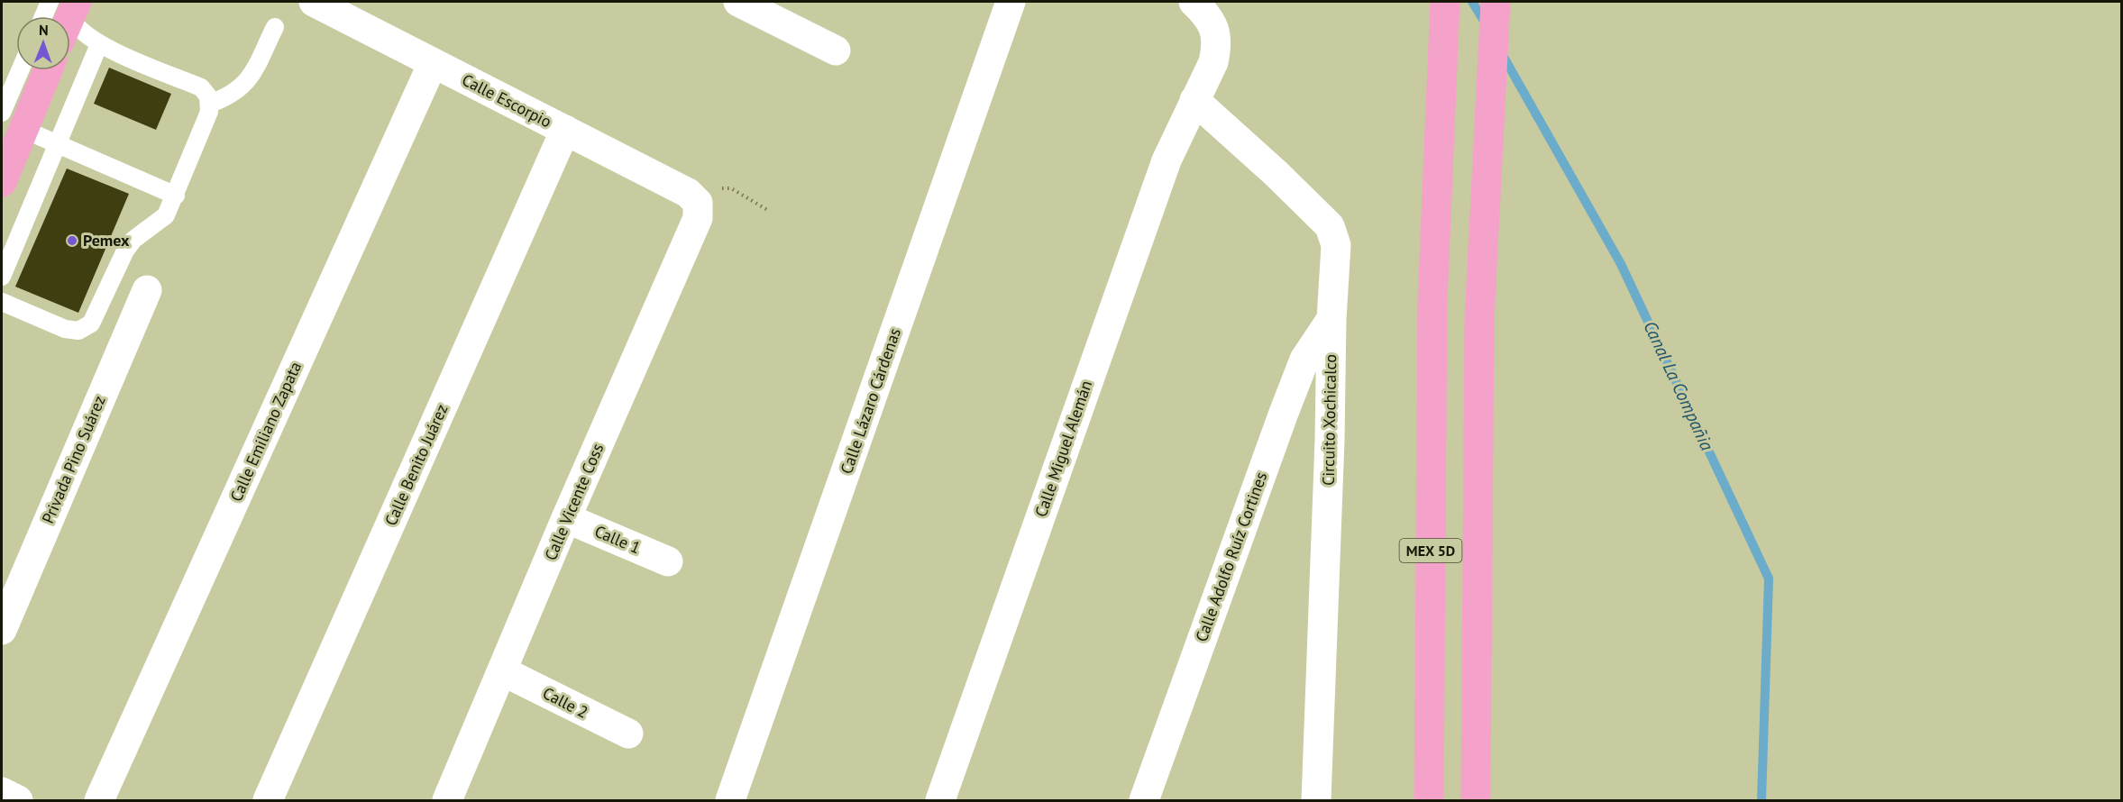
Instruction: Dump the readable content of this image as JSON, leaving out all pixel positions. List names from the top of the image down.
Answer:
{
  "streets": {
    "highway": ["MEX 5D"],
    "street": [
      "Calle Escorpio",
      "Calle Lázaro Cárdenas",
      "Circuito Xochicalco",
      "Calle Emiliano Zapata",
      "Calle Miguel Alemán",
      "Privada Pino Suárez",
      "Calle Benito Juárez",
      "Calle Vicente Coss",
      "Calle 1",
      "Calle Adolfo Ruíz Cortines",
      "Calle 2"
    ]
  },
  "crossings": [
    ["Calle Escorpio", "Calle Emiliano Zapata"],
    ["Calle Escorpio", "Calle Benito Juárez"],
    ["Calle Escorpio", "Calle Vicente Coss"],
    ["Circuito Xochicalco", "Calle Miguel Alemán"],
    ["Circuito Xochicalco", "Calle Adolfo Ruíz Cortines"],
    ["Calle Vicente Coss", "Calle 1"],
    ["Calle Vicente Coss", "Calle 2"]
  ],
  "water": ["Canal La Compañia"],
  "places": ["Pemex"],
  "north": "top"
}
